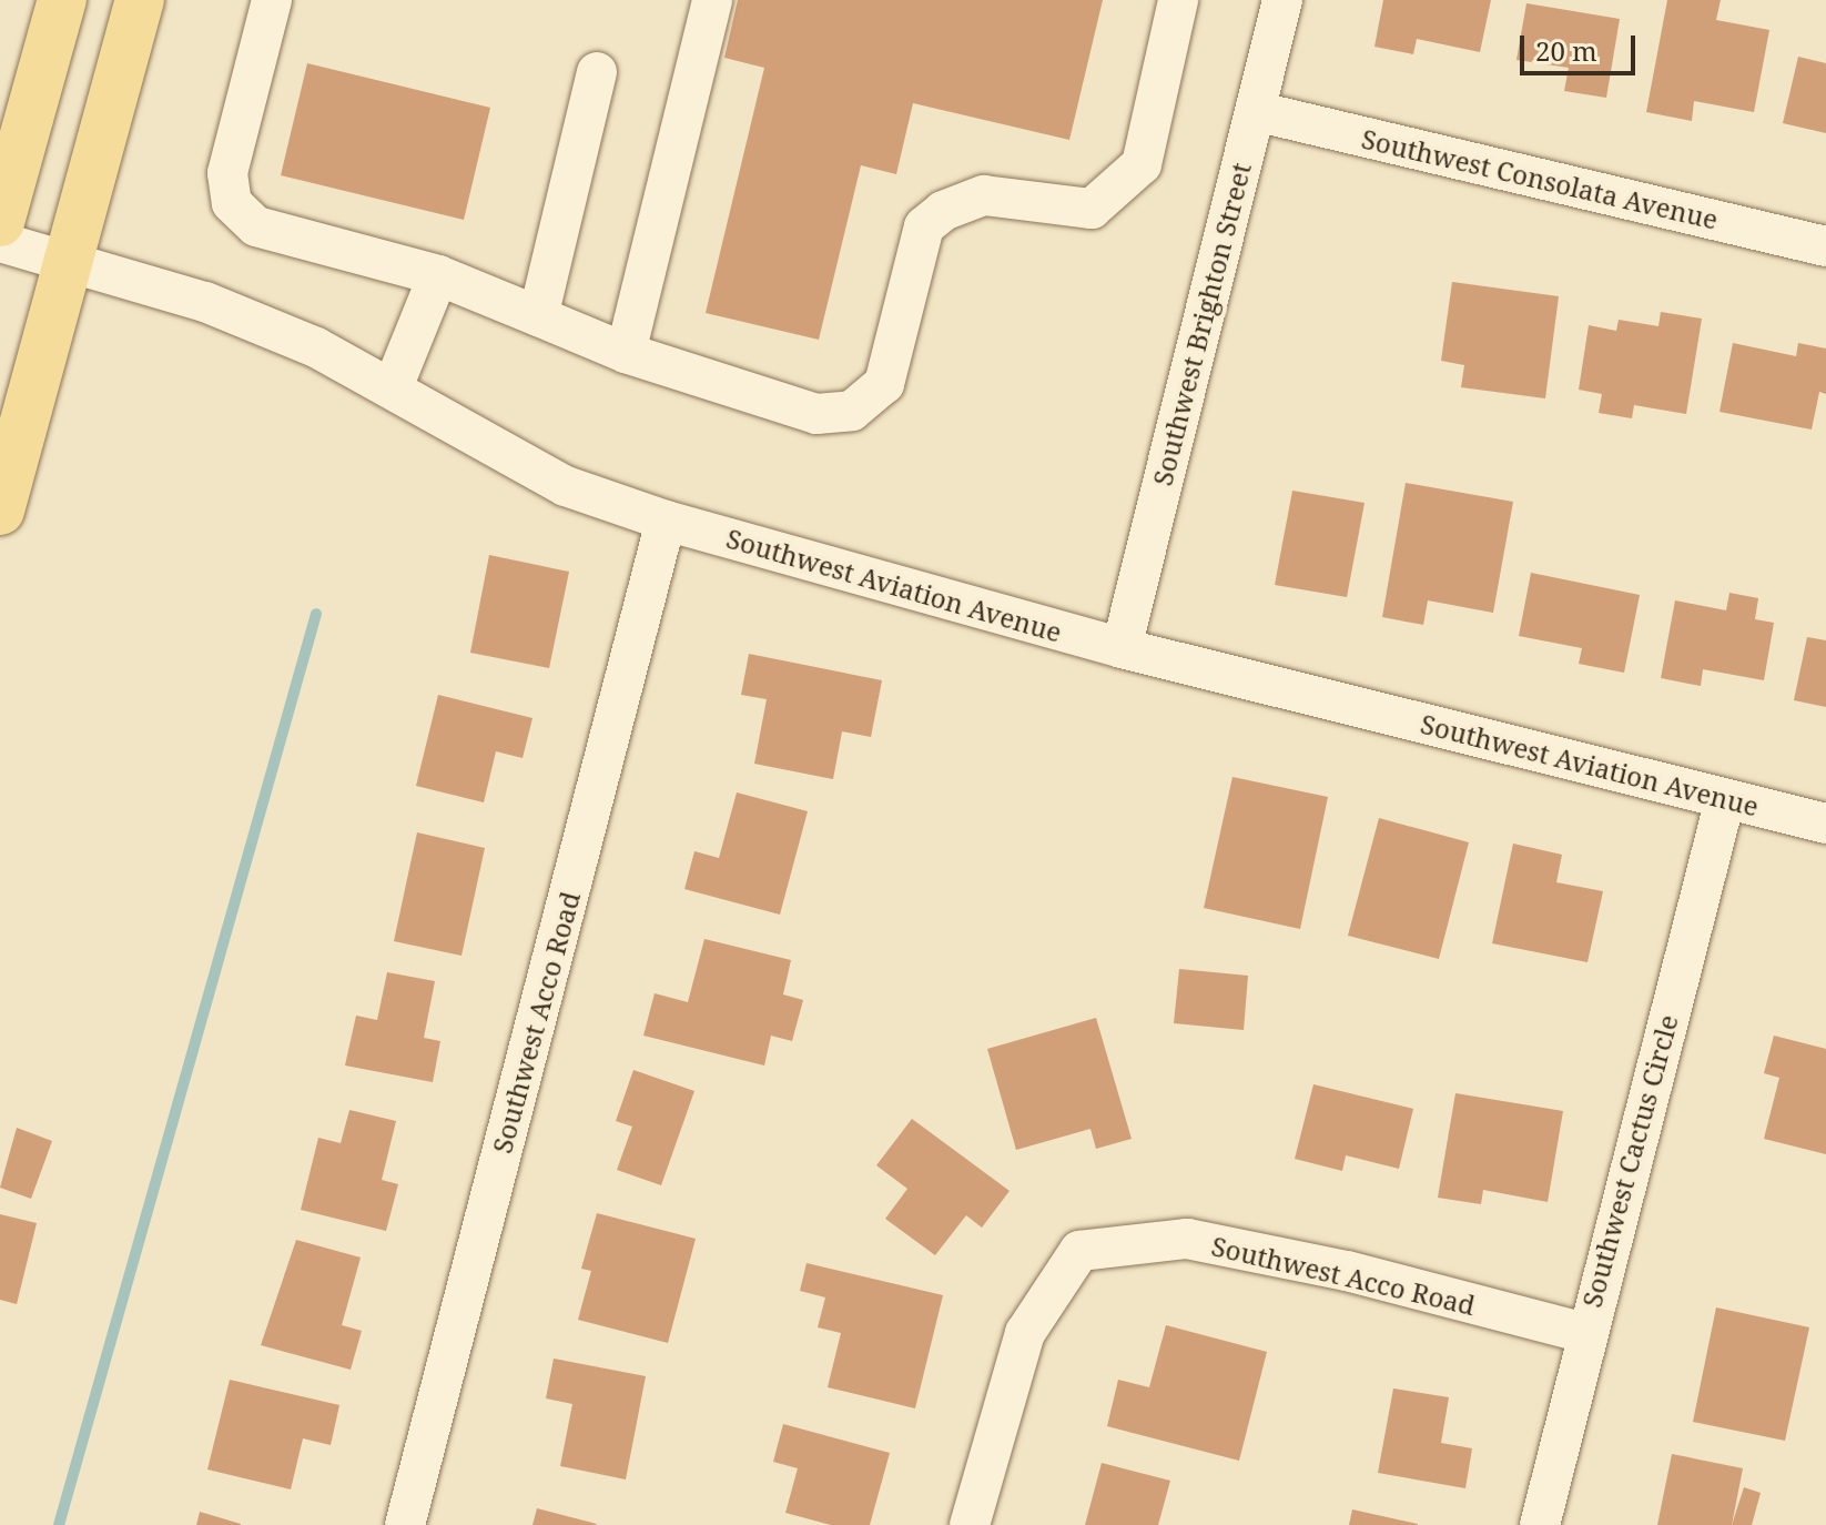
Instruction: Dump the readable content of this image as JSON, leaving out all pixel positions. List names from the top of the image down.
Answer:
{
  "streets": {
    "street": [
      "Southwest Consolata Avenue",
      "Southwest Brighton Street",
      "Southwest Aviation Avenue",
      "Southwest Acco Road",
      "Southwest Cactus Circle"
    ]
  },
  "crossings": [
    ["Southwest Consolata Avenue", "Southwest Brighton Street"],
    ["Southwest Brighton Street", "Southwest Aviation Avenue"],
    ["Southwest Aviation Avenue", "Southwest Acco Road"],
    ["Southwest Aviation Avenue", "Southwest Cactus Circle"],
    ["Southwest Acco Road", "Southwest Cactus Circle"]
  ],
  "scale_bar": "20 m"
}
